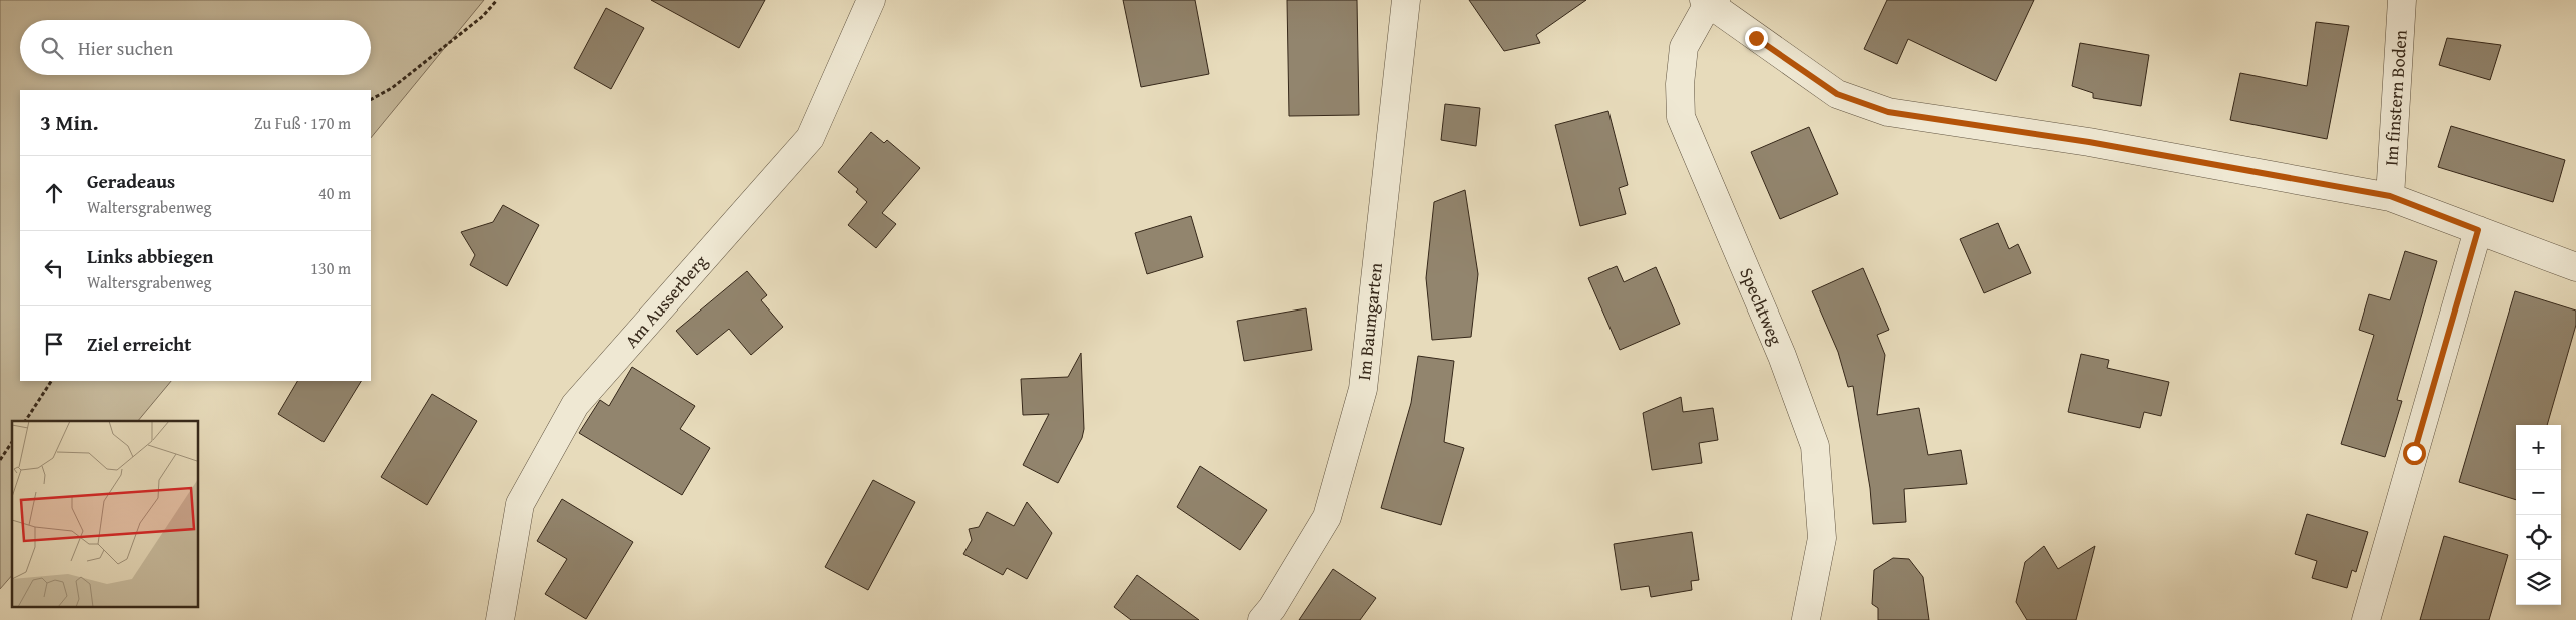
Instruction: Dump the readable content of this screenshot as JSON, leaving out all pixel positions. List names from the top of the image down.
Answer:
{
  "streets": {
    "street": [
      "Im finstern Boden",
      "Am Ausserberg",
      "Spechtweg",
      "Im Baumgarten"
    ]
  },
  "page": {
    "search": "Hier suchen",
    "heading": ["3 Min.", "Zu Fuß · 170 m"],
    "list": [
      ["Geradeaus", "Waltersgrabenweg", "40 m"],
      ["Links abbiegen", "Waltersgrabenweg", "130 m"],
      "Ziel erreicht"
    ],
    "map_buttons": ["+", "−"]
  }
}
